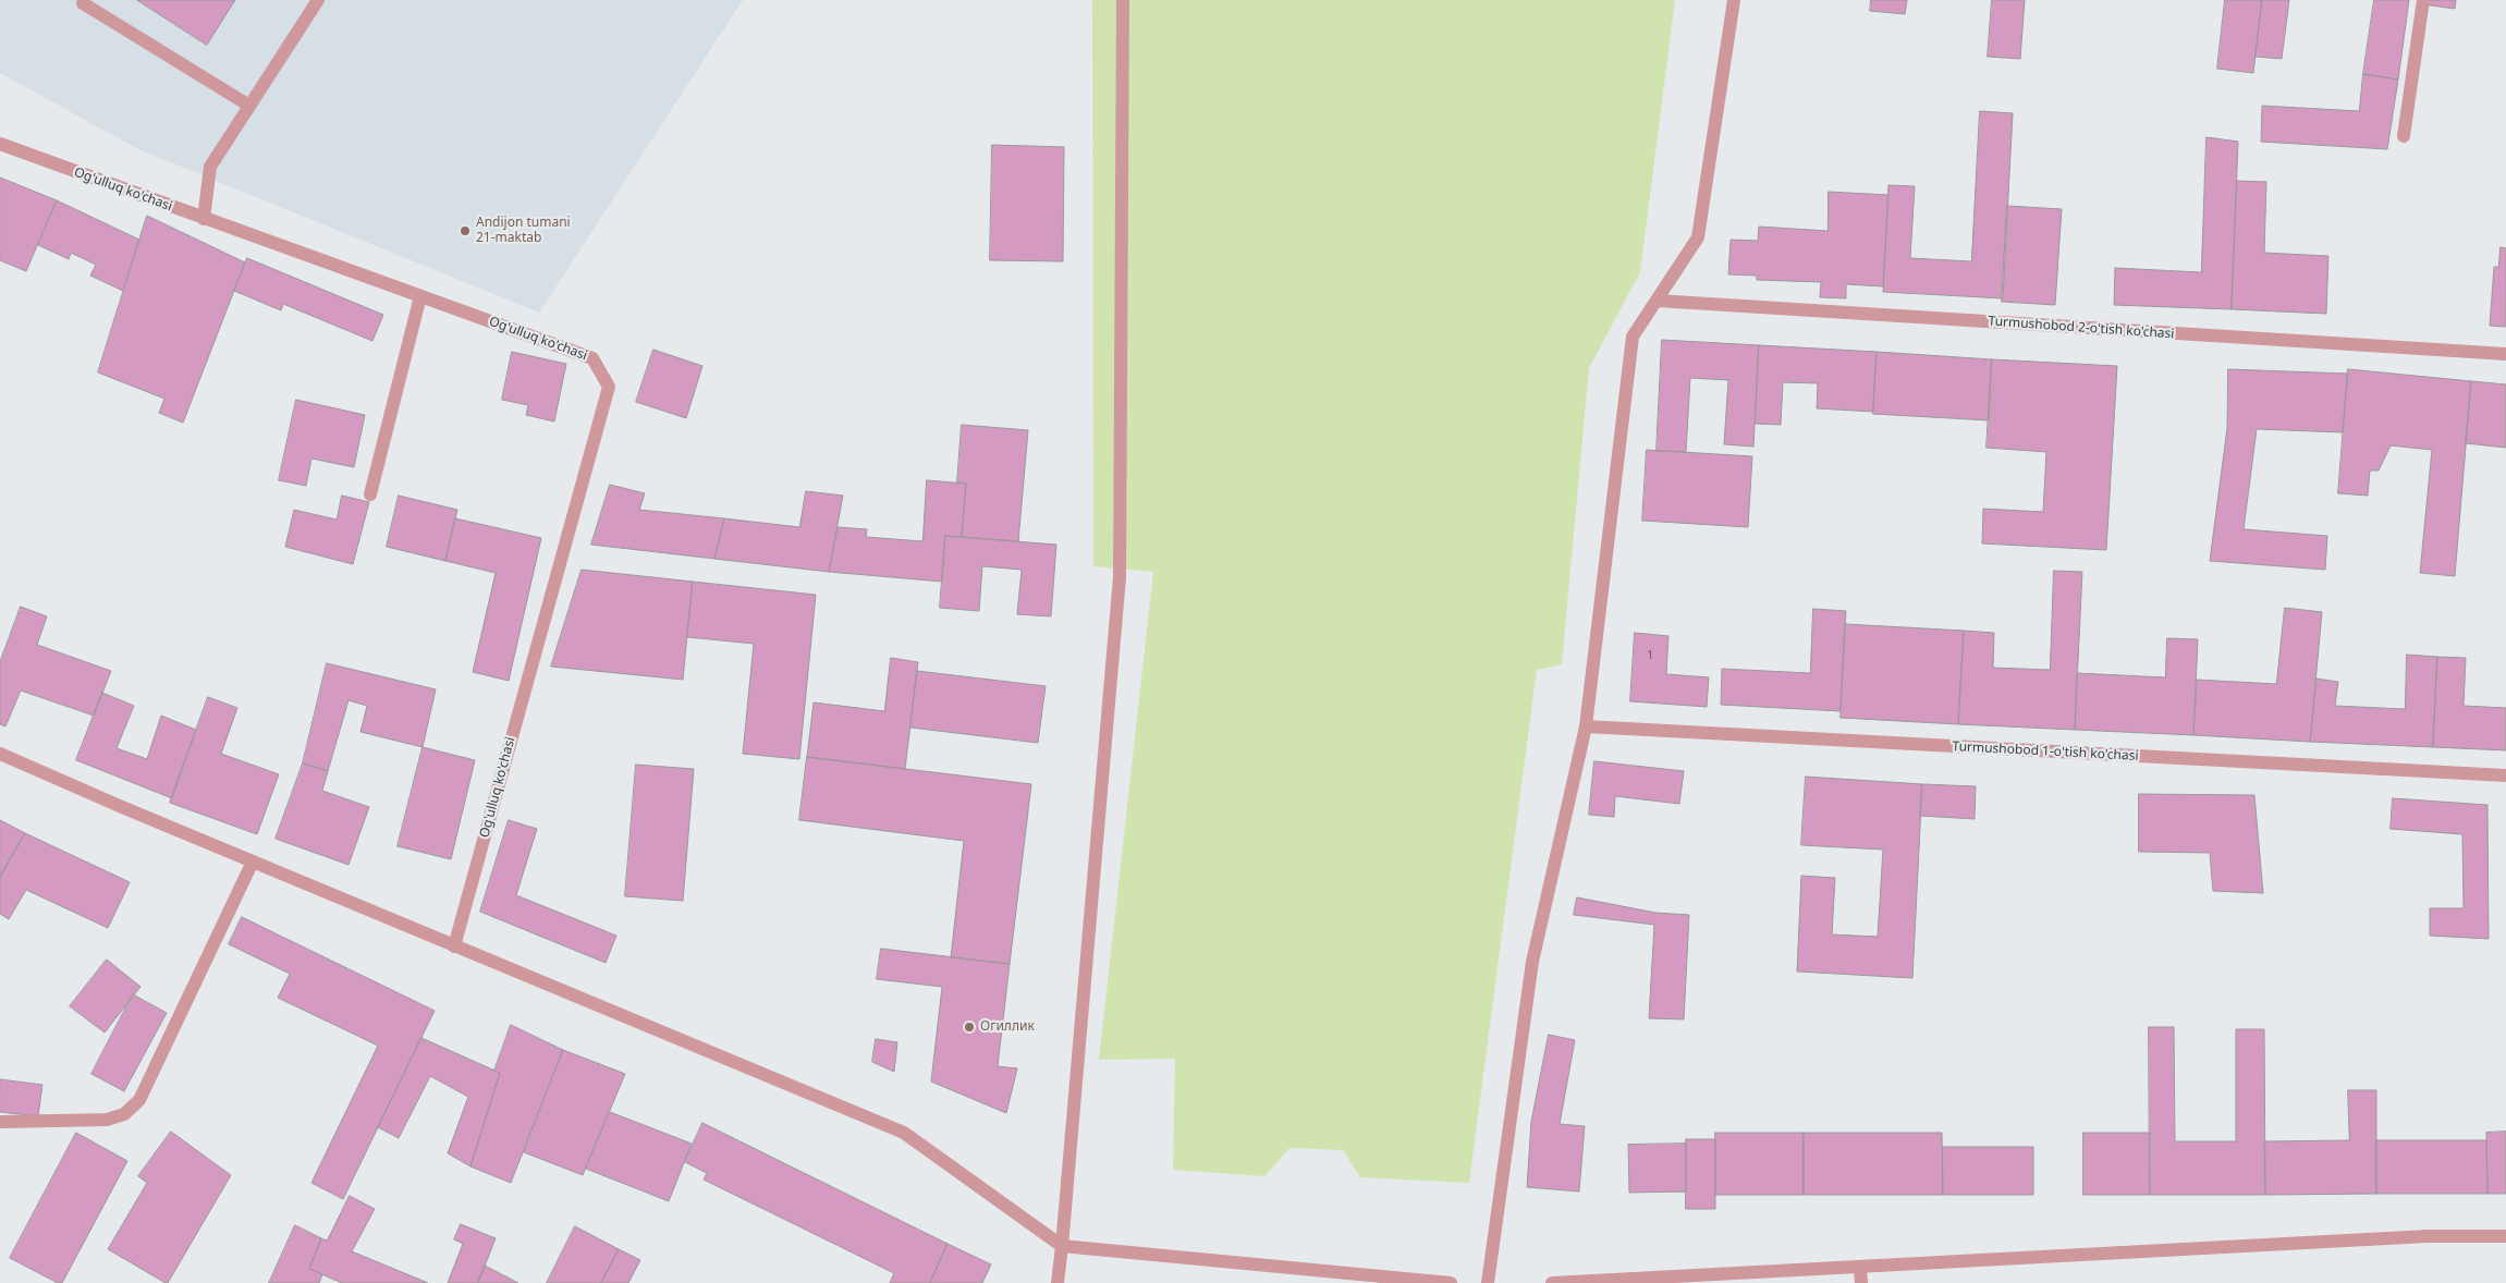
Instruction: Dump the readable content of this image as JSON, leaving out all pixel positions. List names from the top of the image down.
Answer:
{
  "streets": {
    "street": ["Og'ulluq ko'chasi", "Turmushobod 2-o'tish ko'chasi", "Turmushobod 1-o'tish ko'chasi"]
  },
  "places": ["Andijon tumani 21-maktab", "Огиллик"],
  "house_numbers": ["1"]
}
